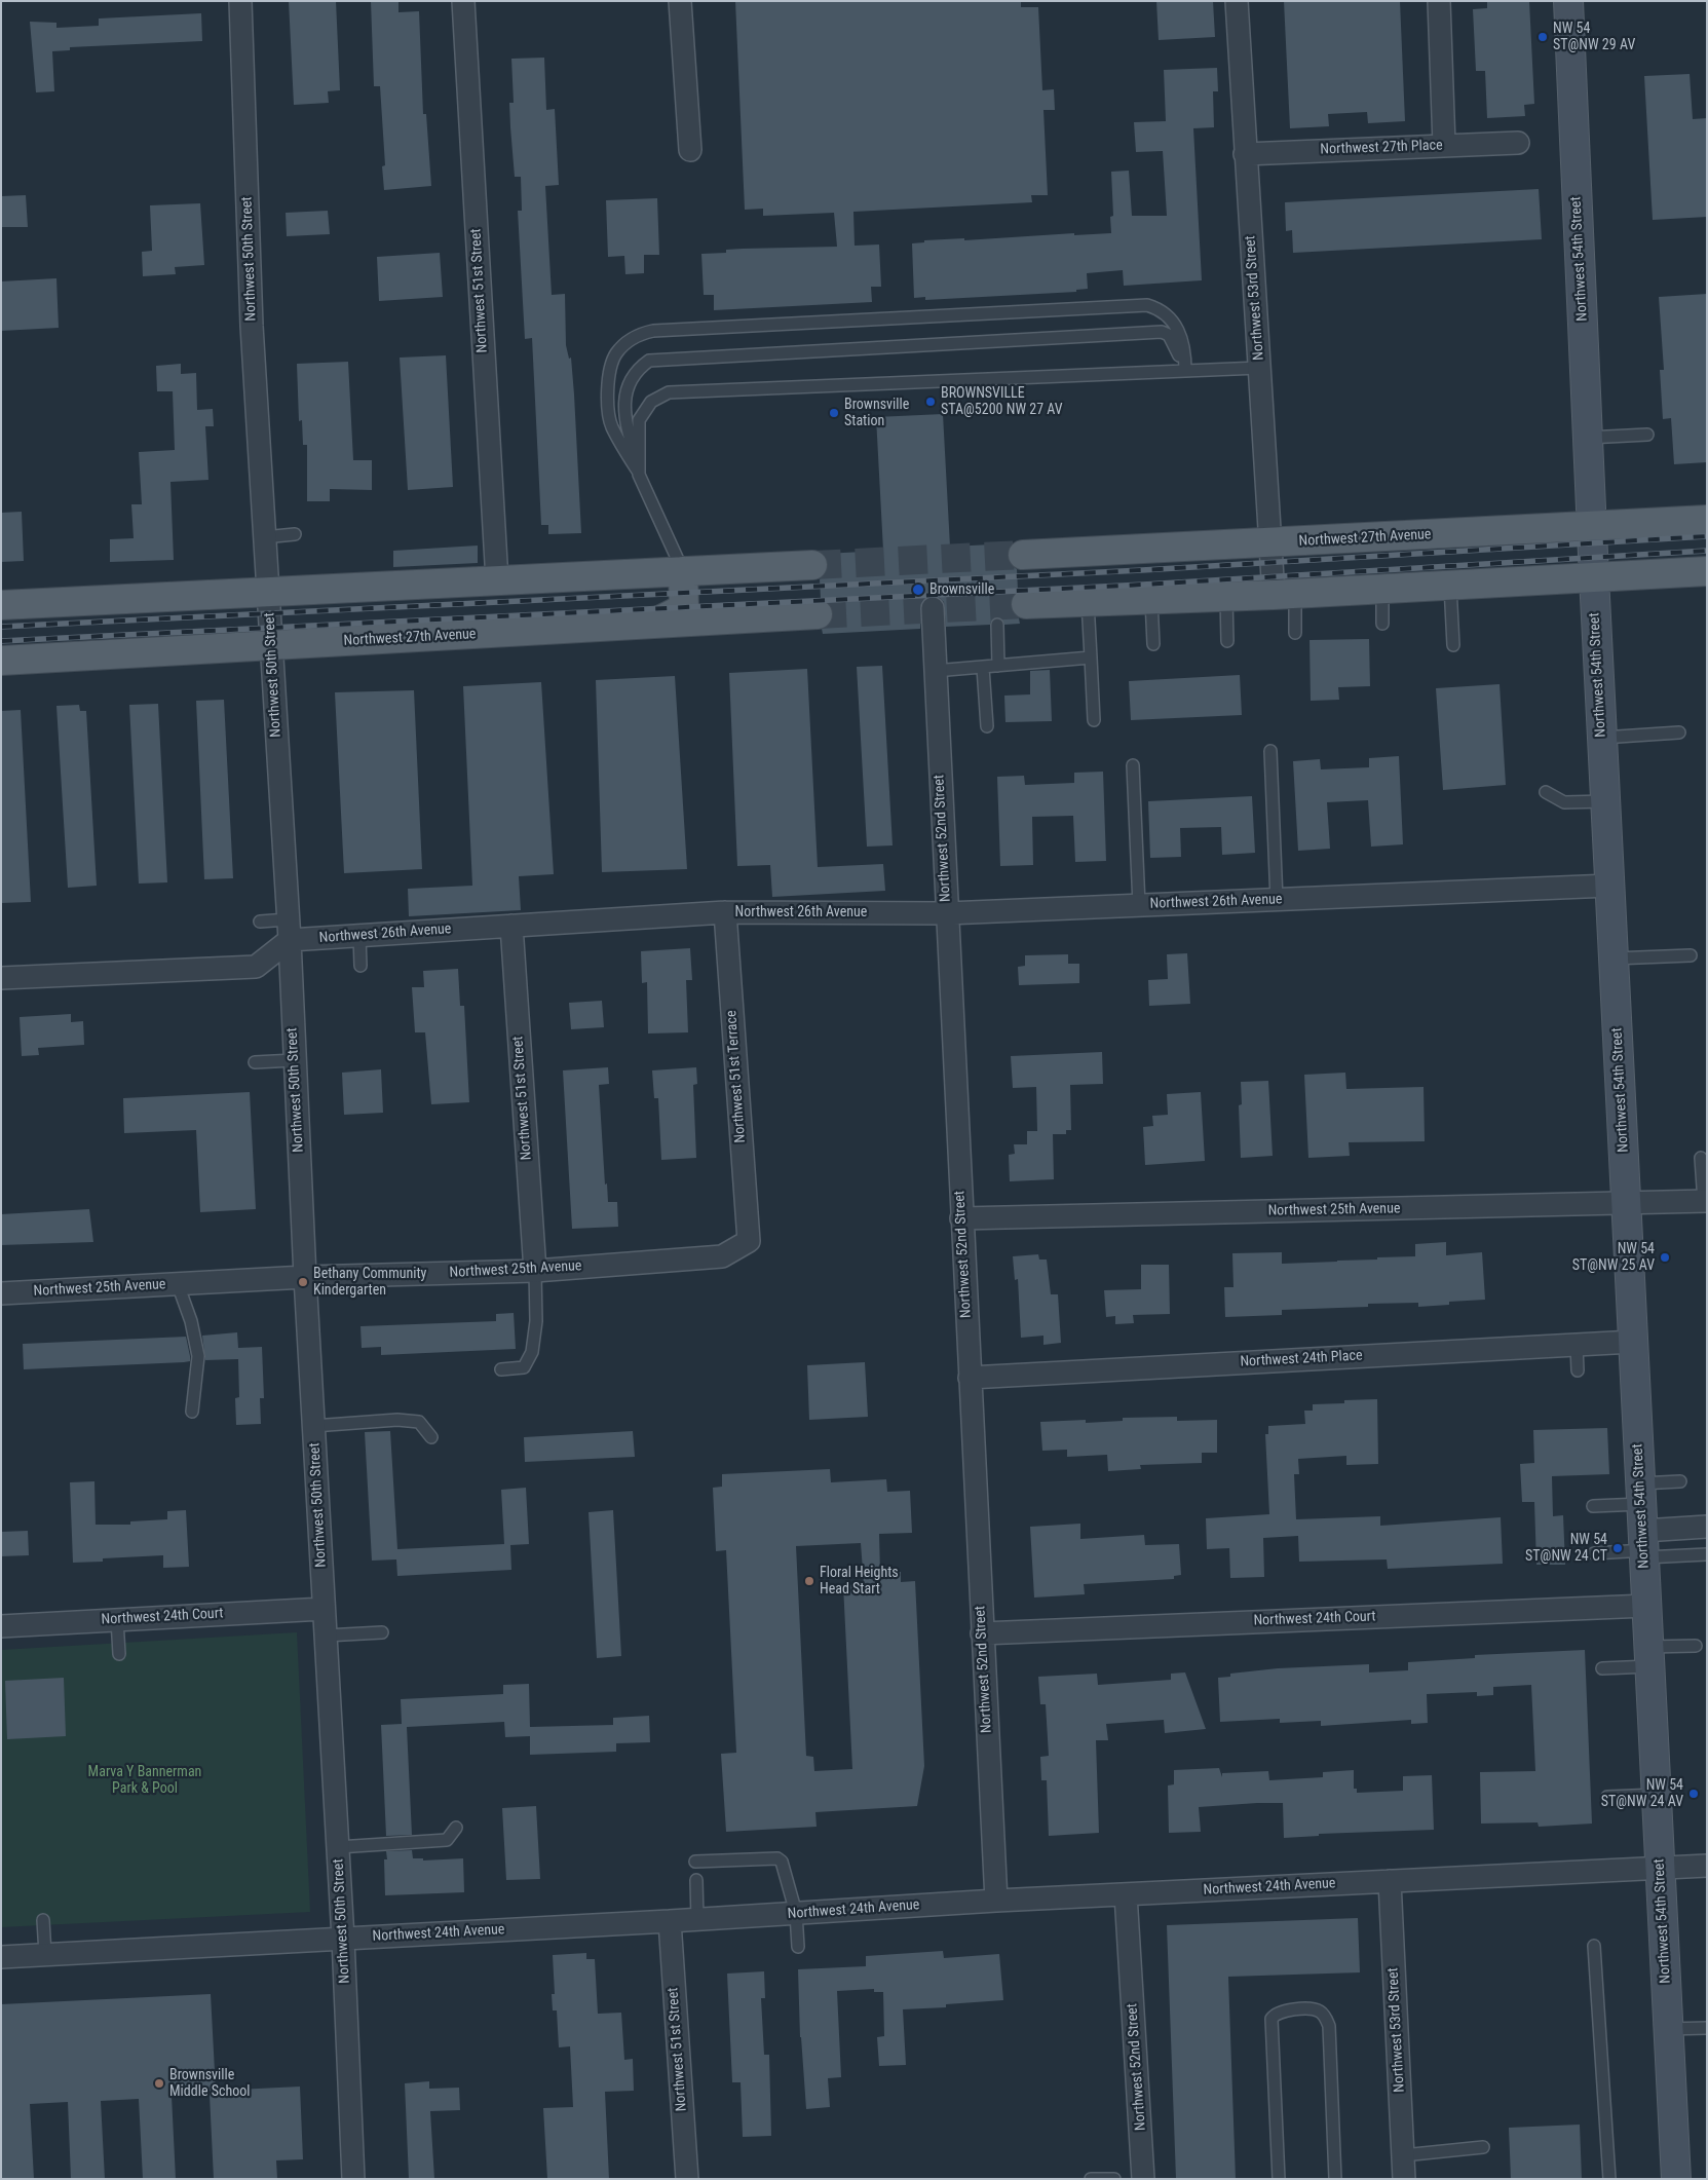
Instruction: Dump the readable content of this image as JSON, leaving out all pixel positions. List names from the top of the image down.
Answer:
{
  "streets": {
    "main road": ["Northwest 54th Street", "Northwest 27th Avenue"],
    "street": [
      "Northwest 27th Place",
      "Northwest 50th Street",
      "Northwest 51st Street",
      "Northwest 53rd Street",
      "Northwest 52nd Street",
      "Northwest 26th Avenue",
      "Northwest 51st Terrace",
      "Northwest 25th Avenue",
      "Northwest 24th Place",
      "Northwest 24th Court",
      "Northwest 24th Avenue"
    ]
  },
  "crossings": [
    ["Northwest 27th Place", "Northwest 53rd Street"],
    ["Northwest 50th Street", "Northwest 27th Avenue"],
    ["Northwest 50th Street", "Northwest 26th Avenue"],
    ["Northwest 50th Street", "Northwest 25th Avenue"],
    ["Northwest 50th Street", "Northwest 24th Court"],
    ["Northwest 50th Street", "Northwest 24th Avenue"],
    ["Northwest 54th Street", "Northwest 27th Avenue"],
    ["Northwest 54th Street", "Northwest 26th Avenue"],
    ["Northwest 54th Street", "Northwest 25th Avenue"],
    ["Northwest 54th Street", "Northwest 24th Place"],
    ["Northwest 54th Street", "Northwest 24th Court"],
    ["Northwest 54th Street", "Northwest 24th Avenue"],
    ["Northwest 51st Street", "Northwest 26th Avenue"],
    ["Northwest 51st Street", "Northwest 25th Avenue"],
    ["Northwest 51st Street", "Northwest 24th Avenue"],
    ["Northwest 53rd Street", "Northwest 27th Avenue"],
    ["Northwest 53rd Street", "Northwest 24th Avenue"],
    ["Northwest 52nd Street", "Northwest 26th Avenue"],
    ["Northwest 52nd Street", "Northwest 25th Avenue"],
    ["Northwest 52nd Street", "Northwest 24th Place"],
    ["Northwest 52nd Street", "Northwest 24th Court"],
    ["Northwest 52nd Street", "Northwest 24th Avenue"],
    ["Northwest 26th Avenue", "Northwest 51st Terrace"],
    ["Northwest 51st Terrace", "Northwest 25th Avenue"]
  ],
  "parks": ["Marva Y Bannerman Park & Pool"],
  "places": [
    "NW 54 ST@NW 29 AV",
    "BROWNSVILLE STA@5200 NW 27 AV",
    "Brownsville Station",
    "Brownsville",
    "NW 54 ST@NW 25 AV",
    "Bethany Community Kindergarten",
    "NW 54 ST@NW 24 CT",
    "Floral Heights Head Start",
    "NW 54 ST@NW 24 AV",
    "Brownsville Middle School"
  ]
}
